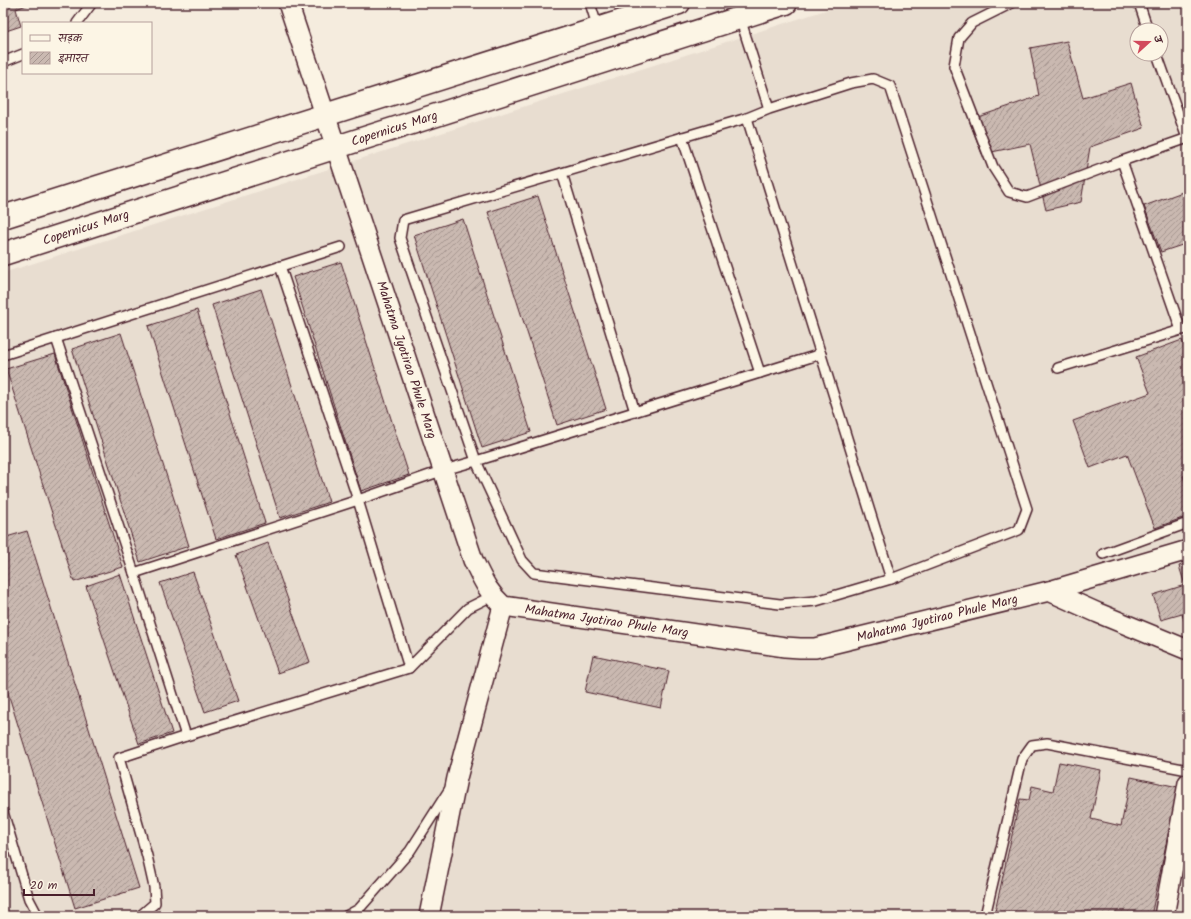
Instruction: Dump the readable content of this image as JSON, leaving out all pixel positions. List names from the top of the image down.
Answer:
{
  "streets": {
    "street": ["Copernicus Marg", "Mahatma Jyotirao Phule Marg"]
  },
  "crossings": [
    ["Copernicus Marg", "Mahatma Jyotirao Phule Marg"]
  ],
  "legend": ["सड़क", "इमारत"],
  "scale_bar": "20 m",
  "north": "right"
}
